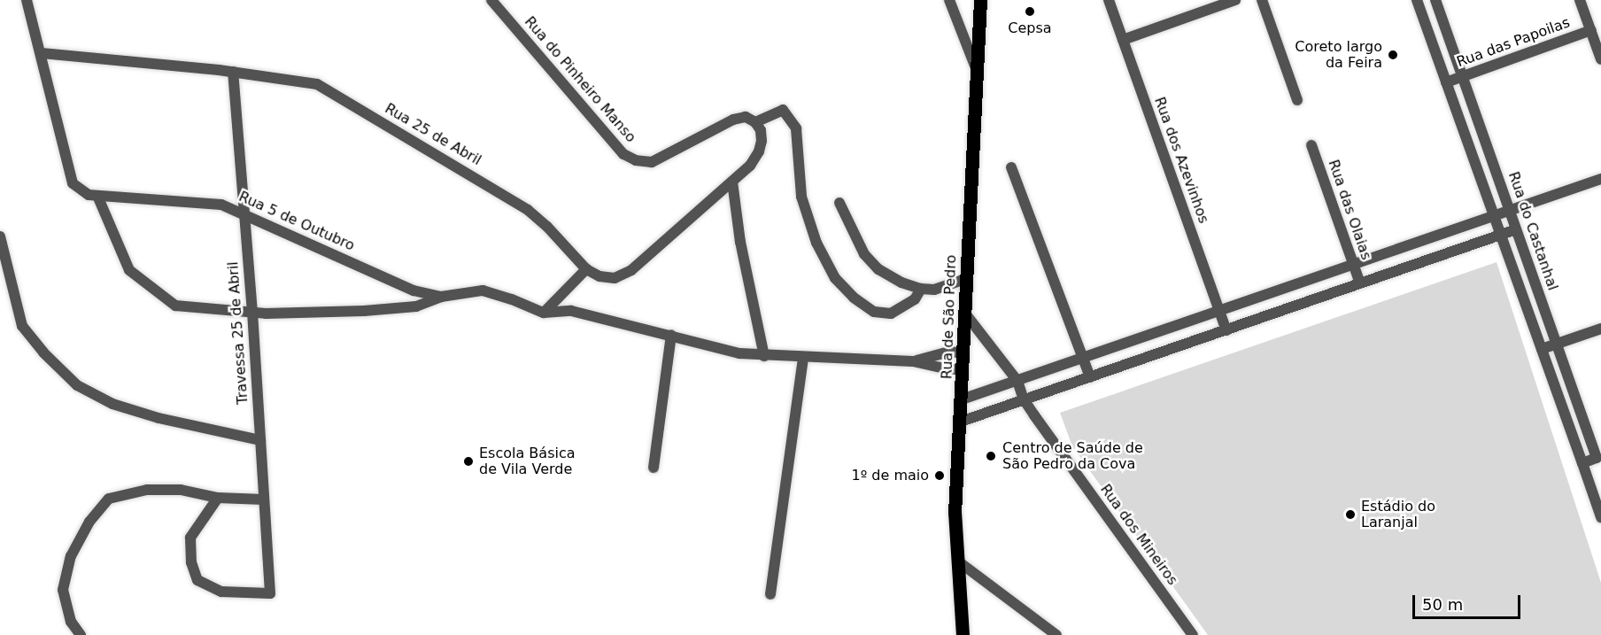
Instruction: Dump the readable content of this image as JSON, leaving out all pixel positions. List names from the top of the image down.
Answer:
{
  "streets": {
    "main road": ["Rua de São Pedro"],
    "street": [
      "Rua das Papoilas",
      "Rua do Pinheiro Manso",
      "Rua 25 de Abril",
      "Rua dos Azevinhos",
      "Rua das Olaias",
      "Rua 5 de Outubro",
      "Rua do Castanhal",
      "Travessa 25 de Abril",
      "Rua dos Mineiros"
    ]
  },
  "crossings": [
    ["Rua das Papoilas", "Rua do Castanhal"],
    ["Rua do Pinheiro Manso", "Rua 25 de Abril"],
    ["Rua 25 de Abril", "Rua 5 de Outubro"],
    ["Rua 25 de Abril", "Travessa 25 de Abril"],
    ["Rua 5 de Outubro", "Travessa 25 de Abril"]
  ],
  "places": [
    "Cepsa",
    "Coreto largo da Feira",
    "Centro de Saúde de São Pedro da Cova",
    "Escola Básica de Vila Verde",
    "1º de maio",
    "Estádio do Laranjal"
  ],
  "scale_bar": "50 m"
}
